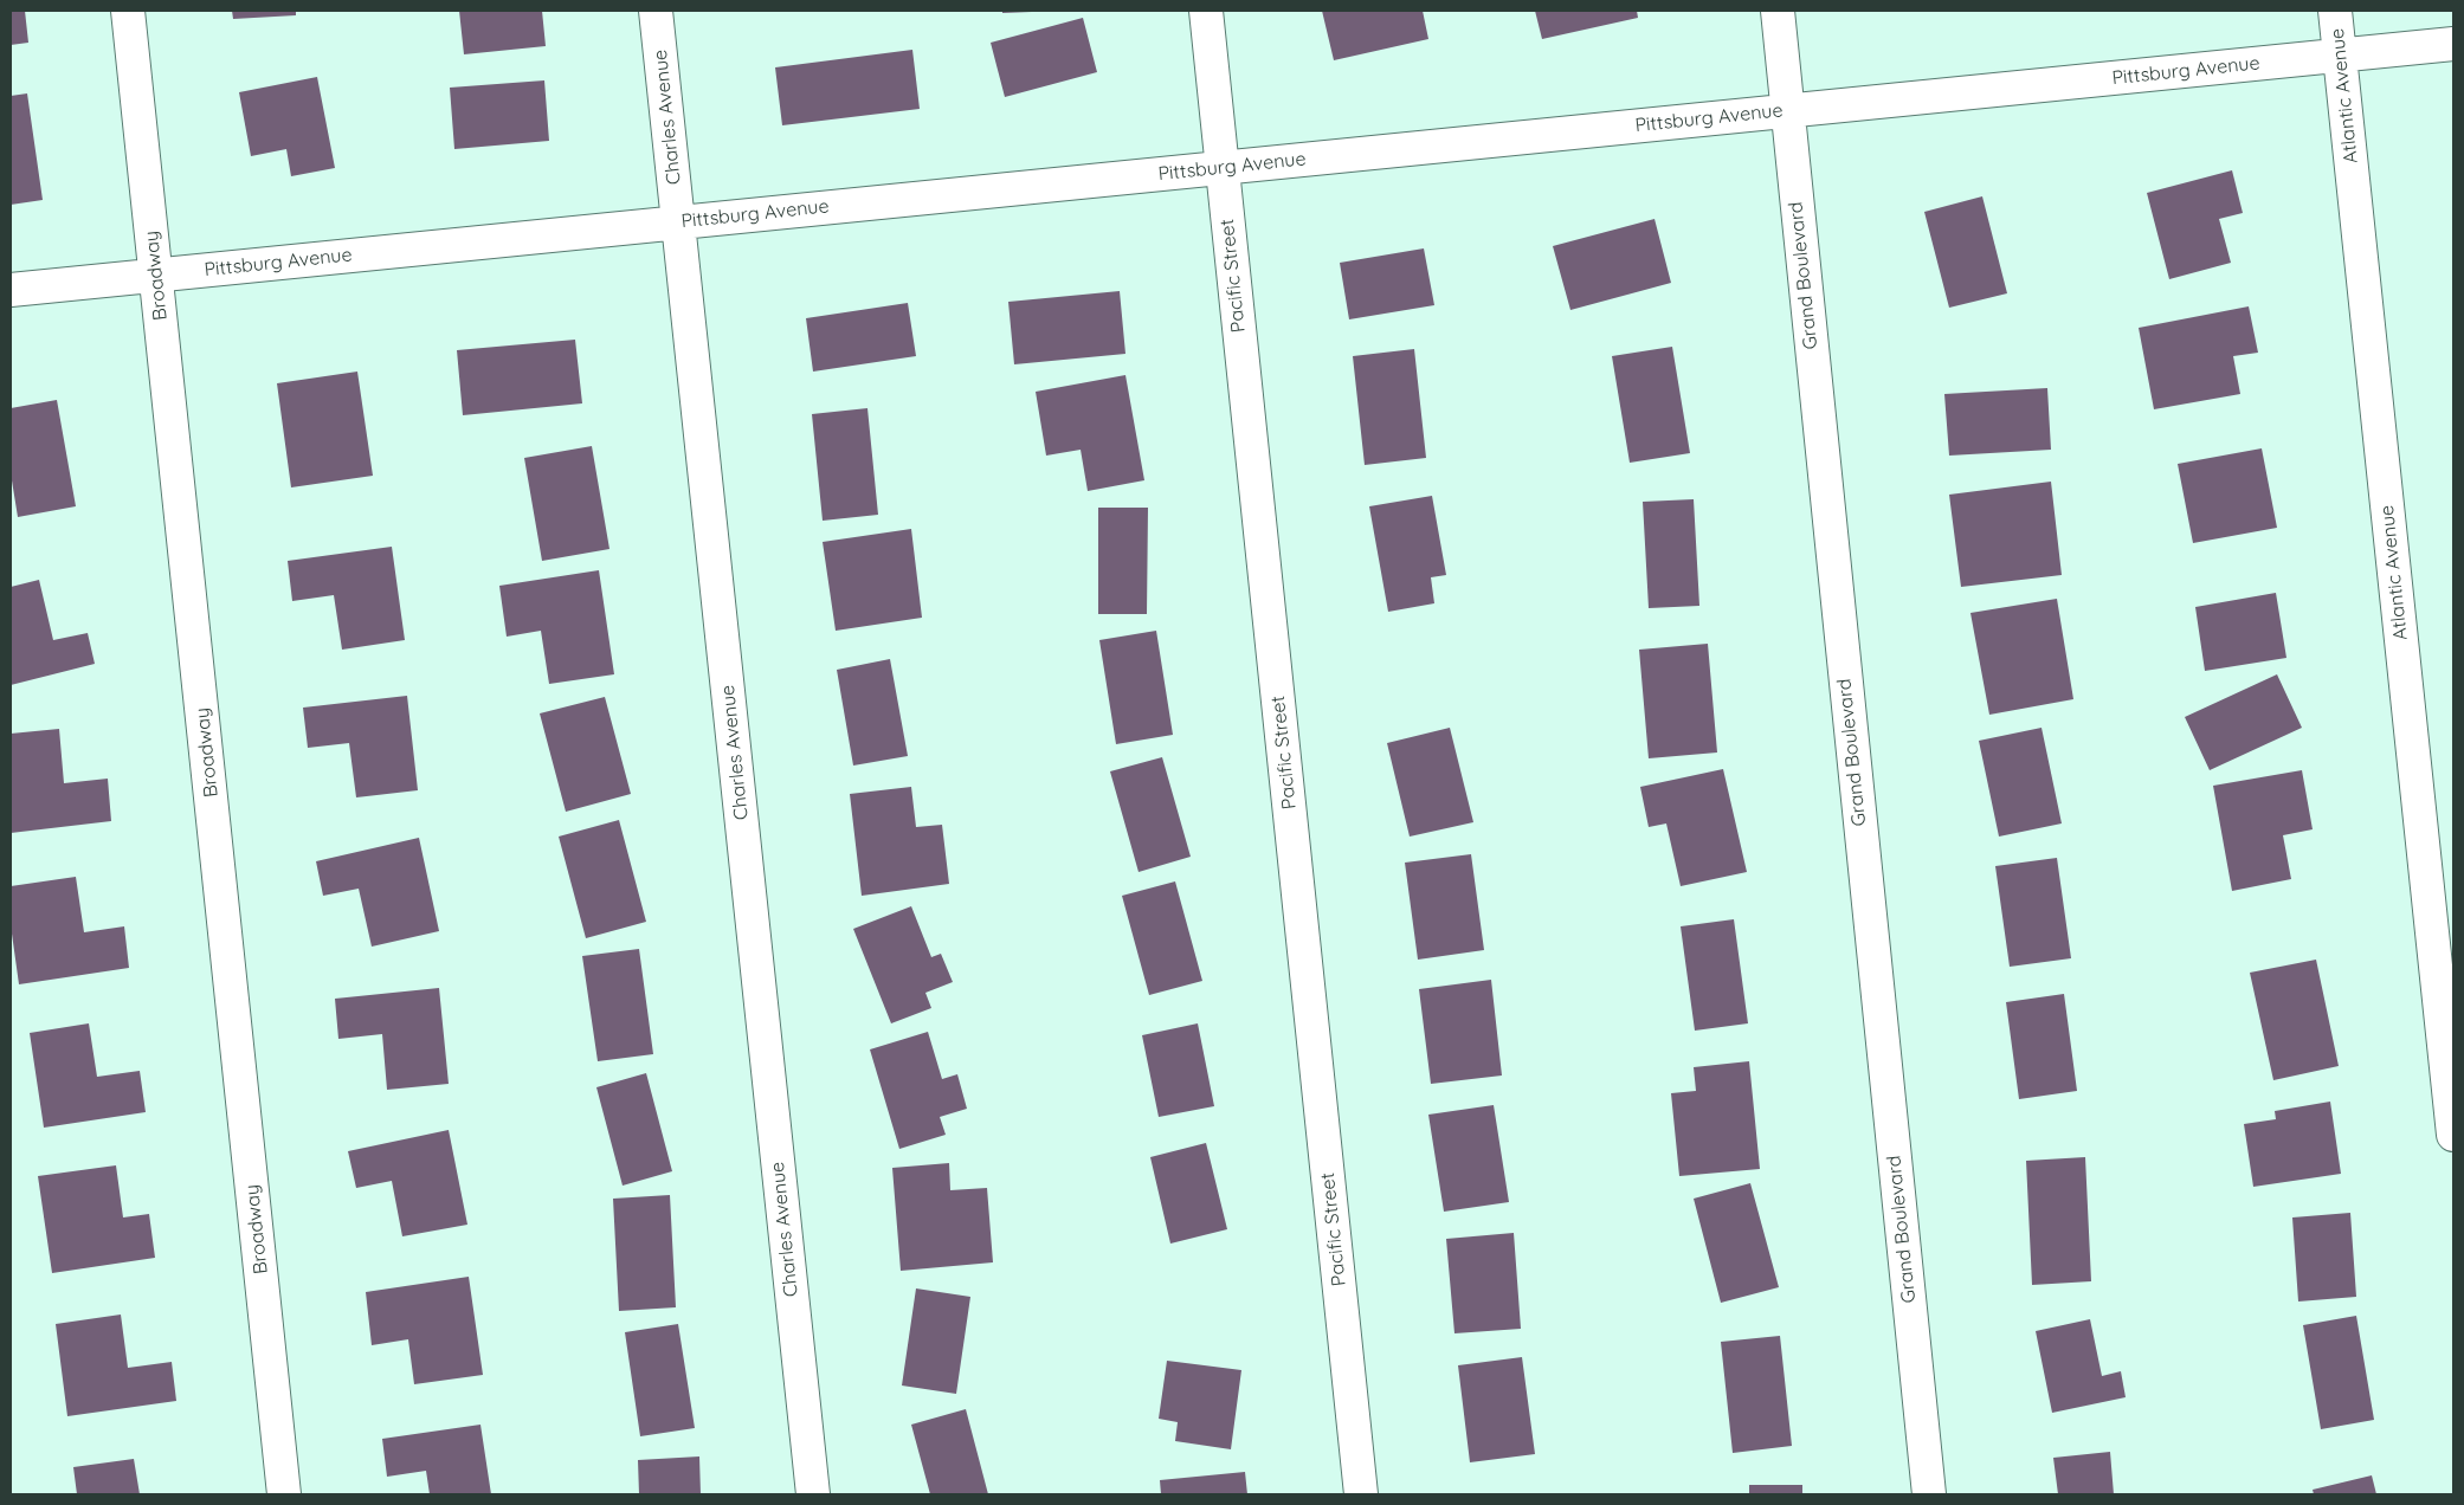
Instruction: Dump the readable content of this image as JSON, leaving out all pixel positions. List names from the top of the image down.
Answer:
{
  "streets": {
    "street": [
      "Pittsburg Avenue",
      "Atlantic Avenue",
      "Charles Avenue",
      "Broadway",
      "Pacific Street",
      "Grand Boulevard"
    ]
  },
  "crossings": [
    ["Pittsburg Avenue", "Atlantic Avenue"],
    ["Pittsburg Avenue", "Charles Avenue"],
    ["Pittsburg Avenue", "Broadway"],
    ["Pittsburg Avenue", "Pacific Street"],
    ["Pittsburg Avenue", "Grand Boulevard"]
  ]
}
